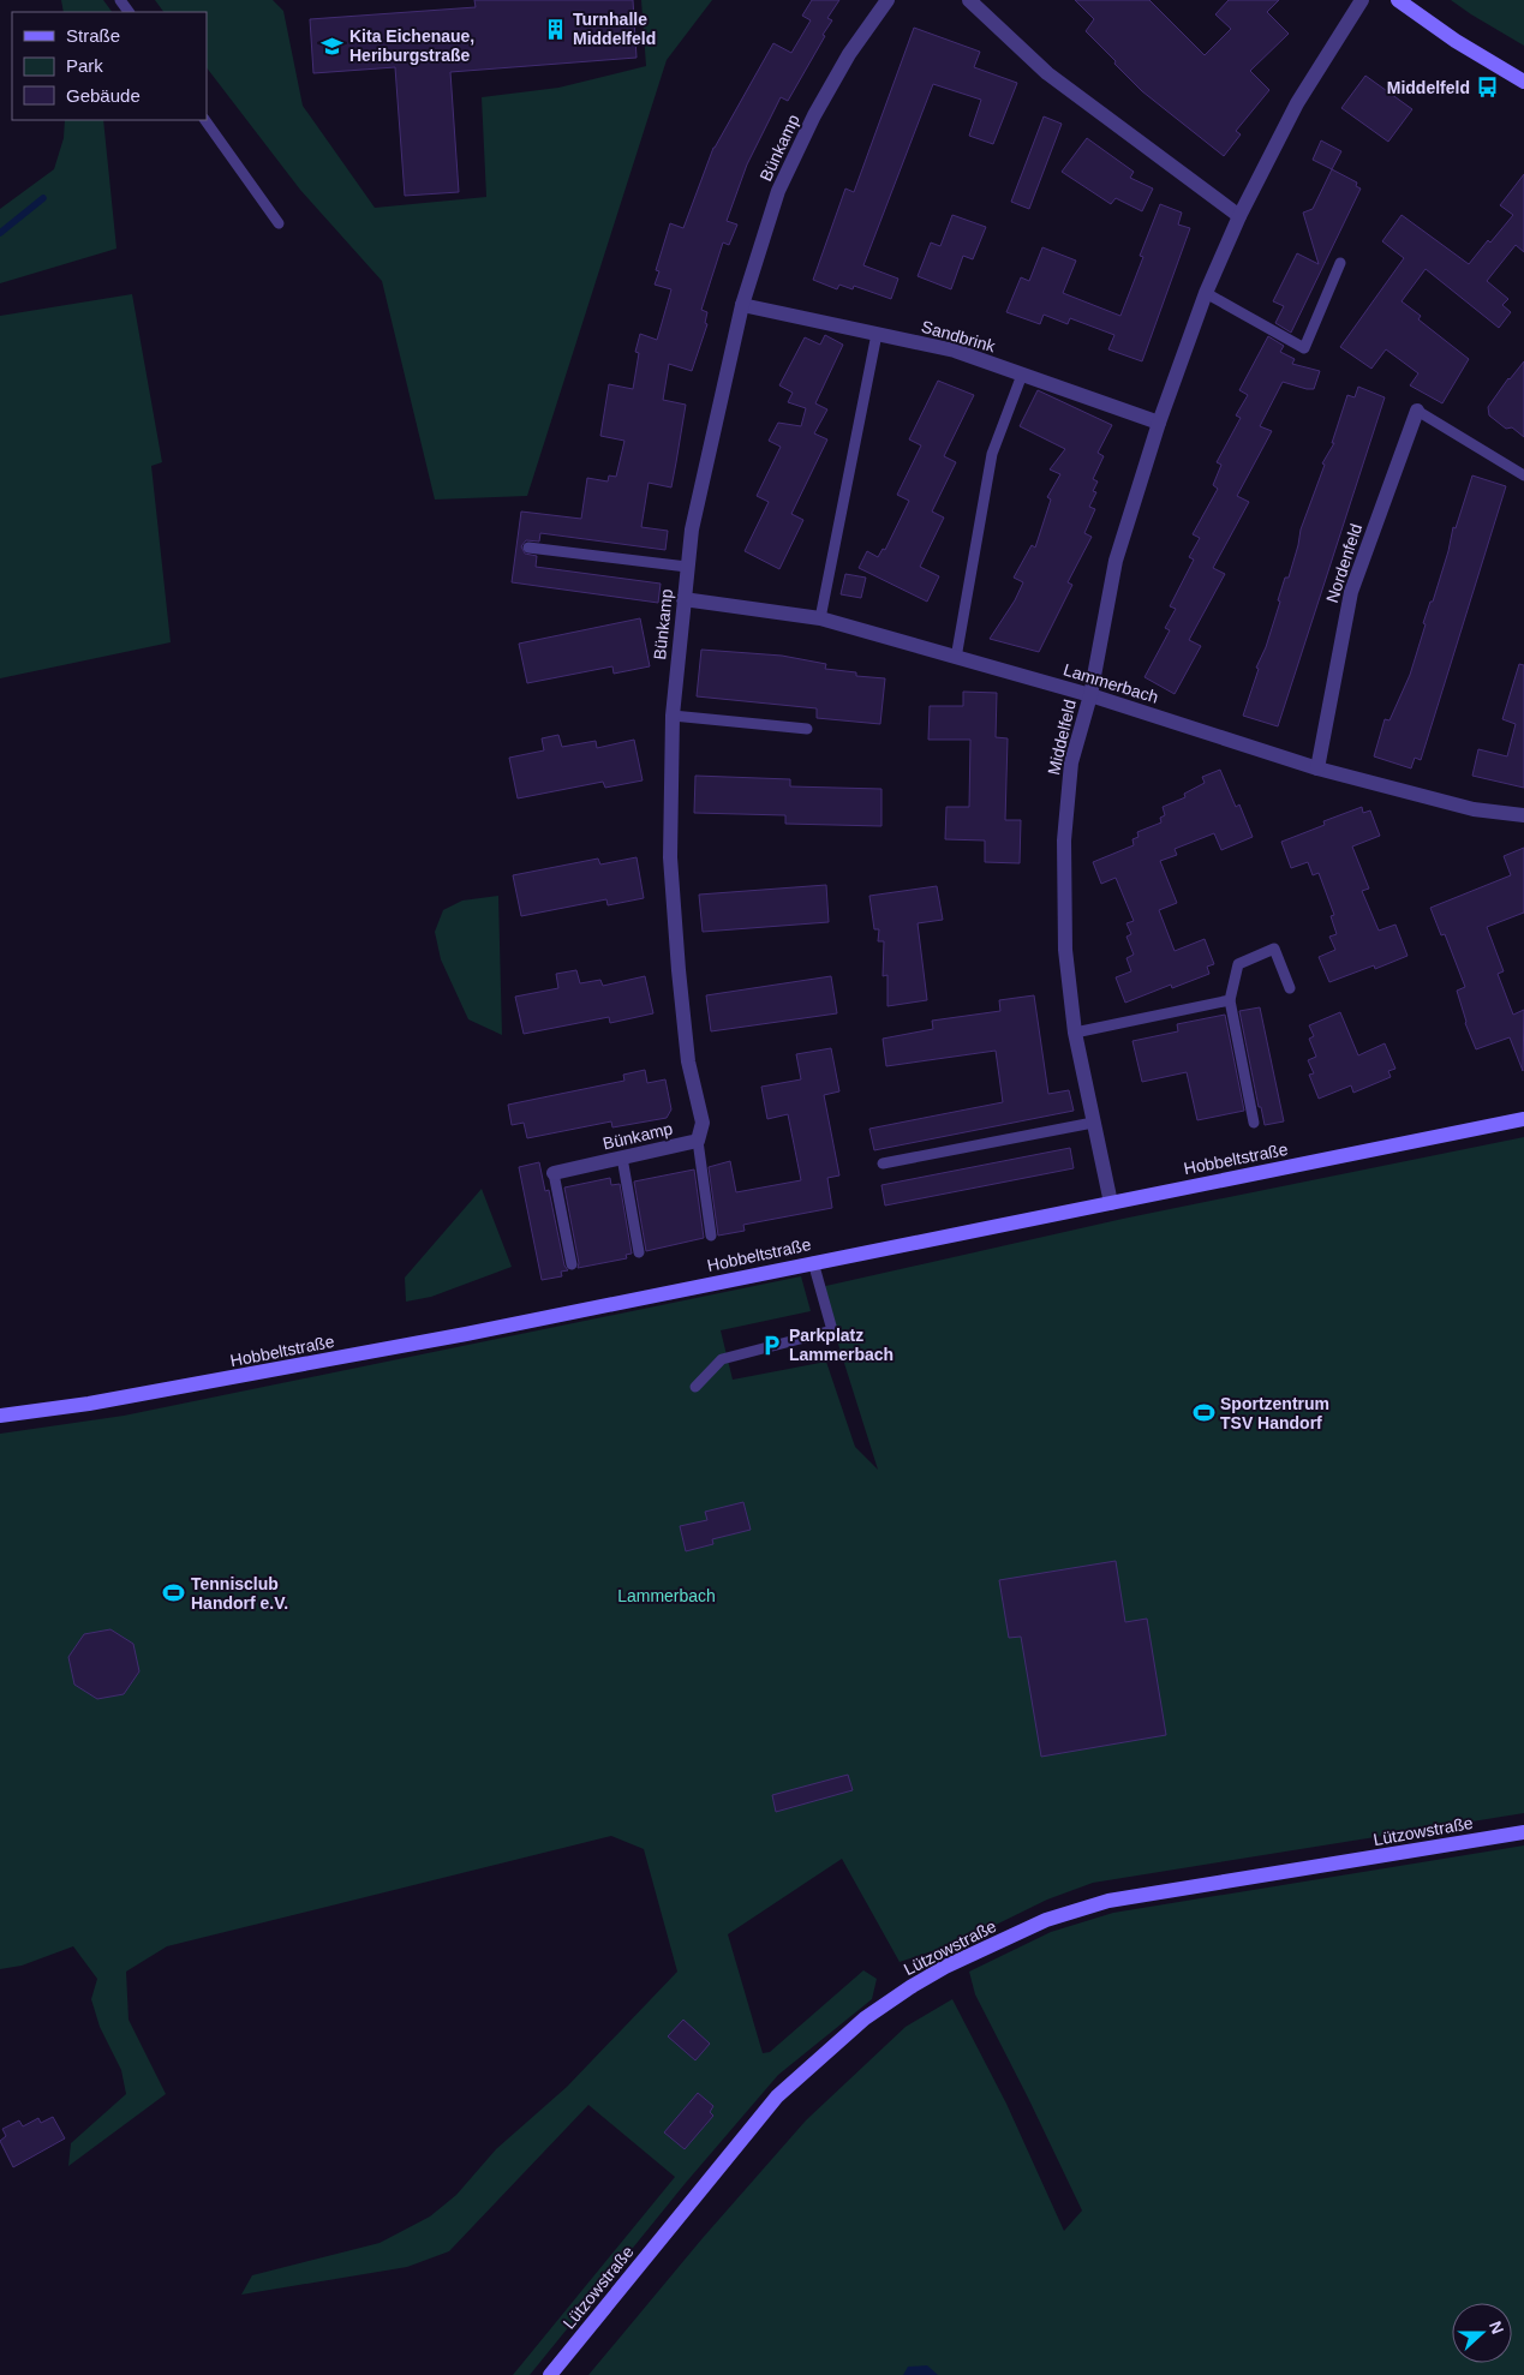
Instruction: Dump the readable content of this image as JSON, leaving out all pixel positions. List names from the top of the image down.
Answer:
{
  "streets": {
    "street": [
      "Bünkamp",
      "Sandbrink",
      "Nordenfeld",
      "Lammerbach",
      "Middelfeld",
      "Hobbeltstraße",
      "Lützowstraße"
    ]
  },
  "crossings": [
    ["Bünkamp", "Sandbrink"],
    ["Bünkamp", "Lammerbach"],
    ["Sandbrink", "Middelfeld"],
    ["Nordenfeld", "Lammerbach"],
    ["Lammerbach", "Middelfeld"],
    ["Middelfeld", "Hobbeltstraße"]
  ],
  "parks": ["Lammerbach"],
  "places": {
    "building": ["Turnhalle Middelfeld"],
    "school or university": ["Kita Eichenaue, Heriburgstraße"],
    "bus stop": ["Middelfeld"],
    "parking": ["Parkplatz Lammerbach"],
    "sports": ["Sportzentrum TSV Handorf", "Tennisclub Handorf e.V."]
  },
  "legend": ["Straße", "Park", "Gebäude"],
  "north": "right"
}
